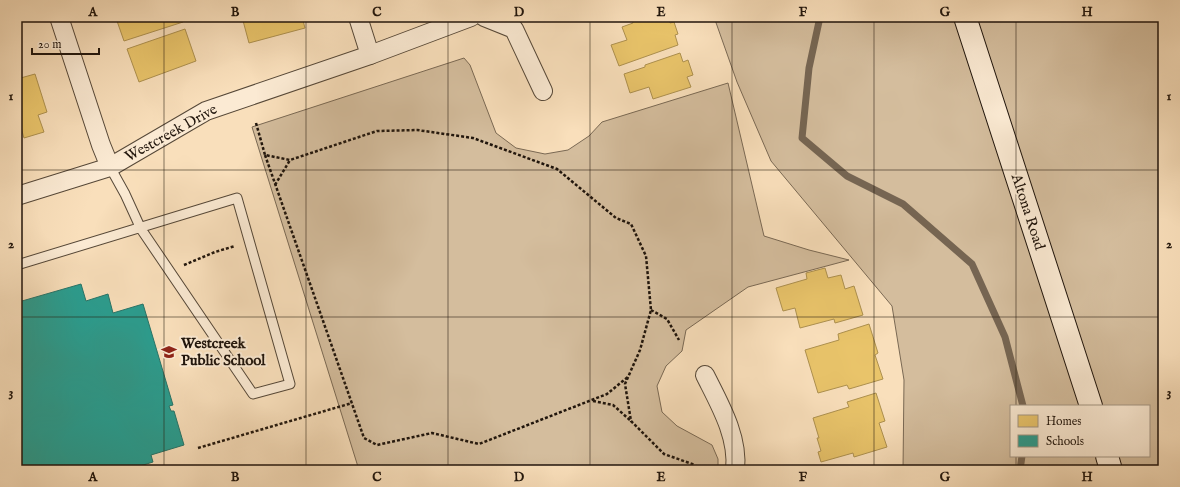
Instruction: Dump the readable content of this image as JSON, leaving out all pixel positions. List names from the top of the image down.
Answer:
{
  "streets": {
    "main road": ["Altona Road"],
    "street": ["Westcreek Drive"]
  },
  "places": {
    "school or university": ["Westcreek Public School"]
  },
  "legend": ["Homes", "Schools"],
  "scale_bar": "20 m",
  "grid": {
    "columns": [
      "A",
      "B",
      "C",
      "D",
      "E",
      "F",
      "G",
      "H"
    ],
    "rows": ["1", "2", "3"]
  }
}
